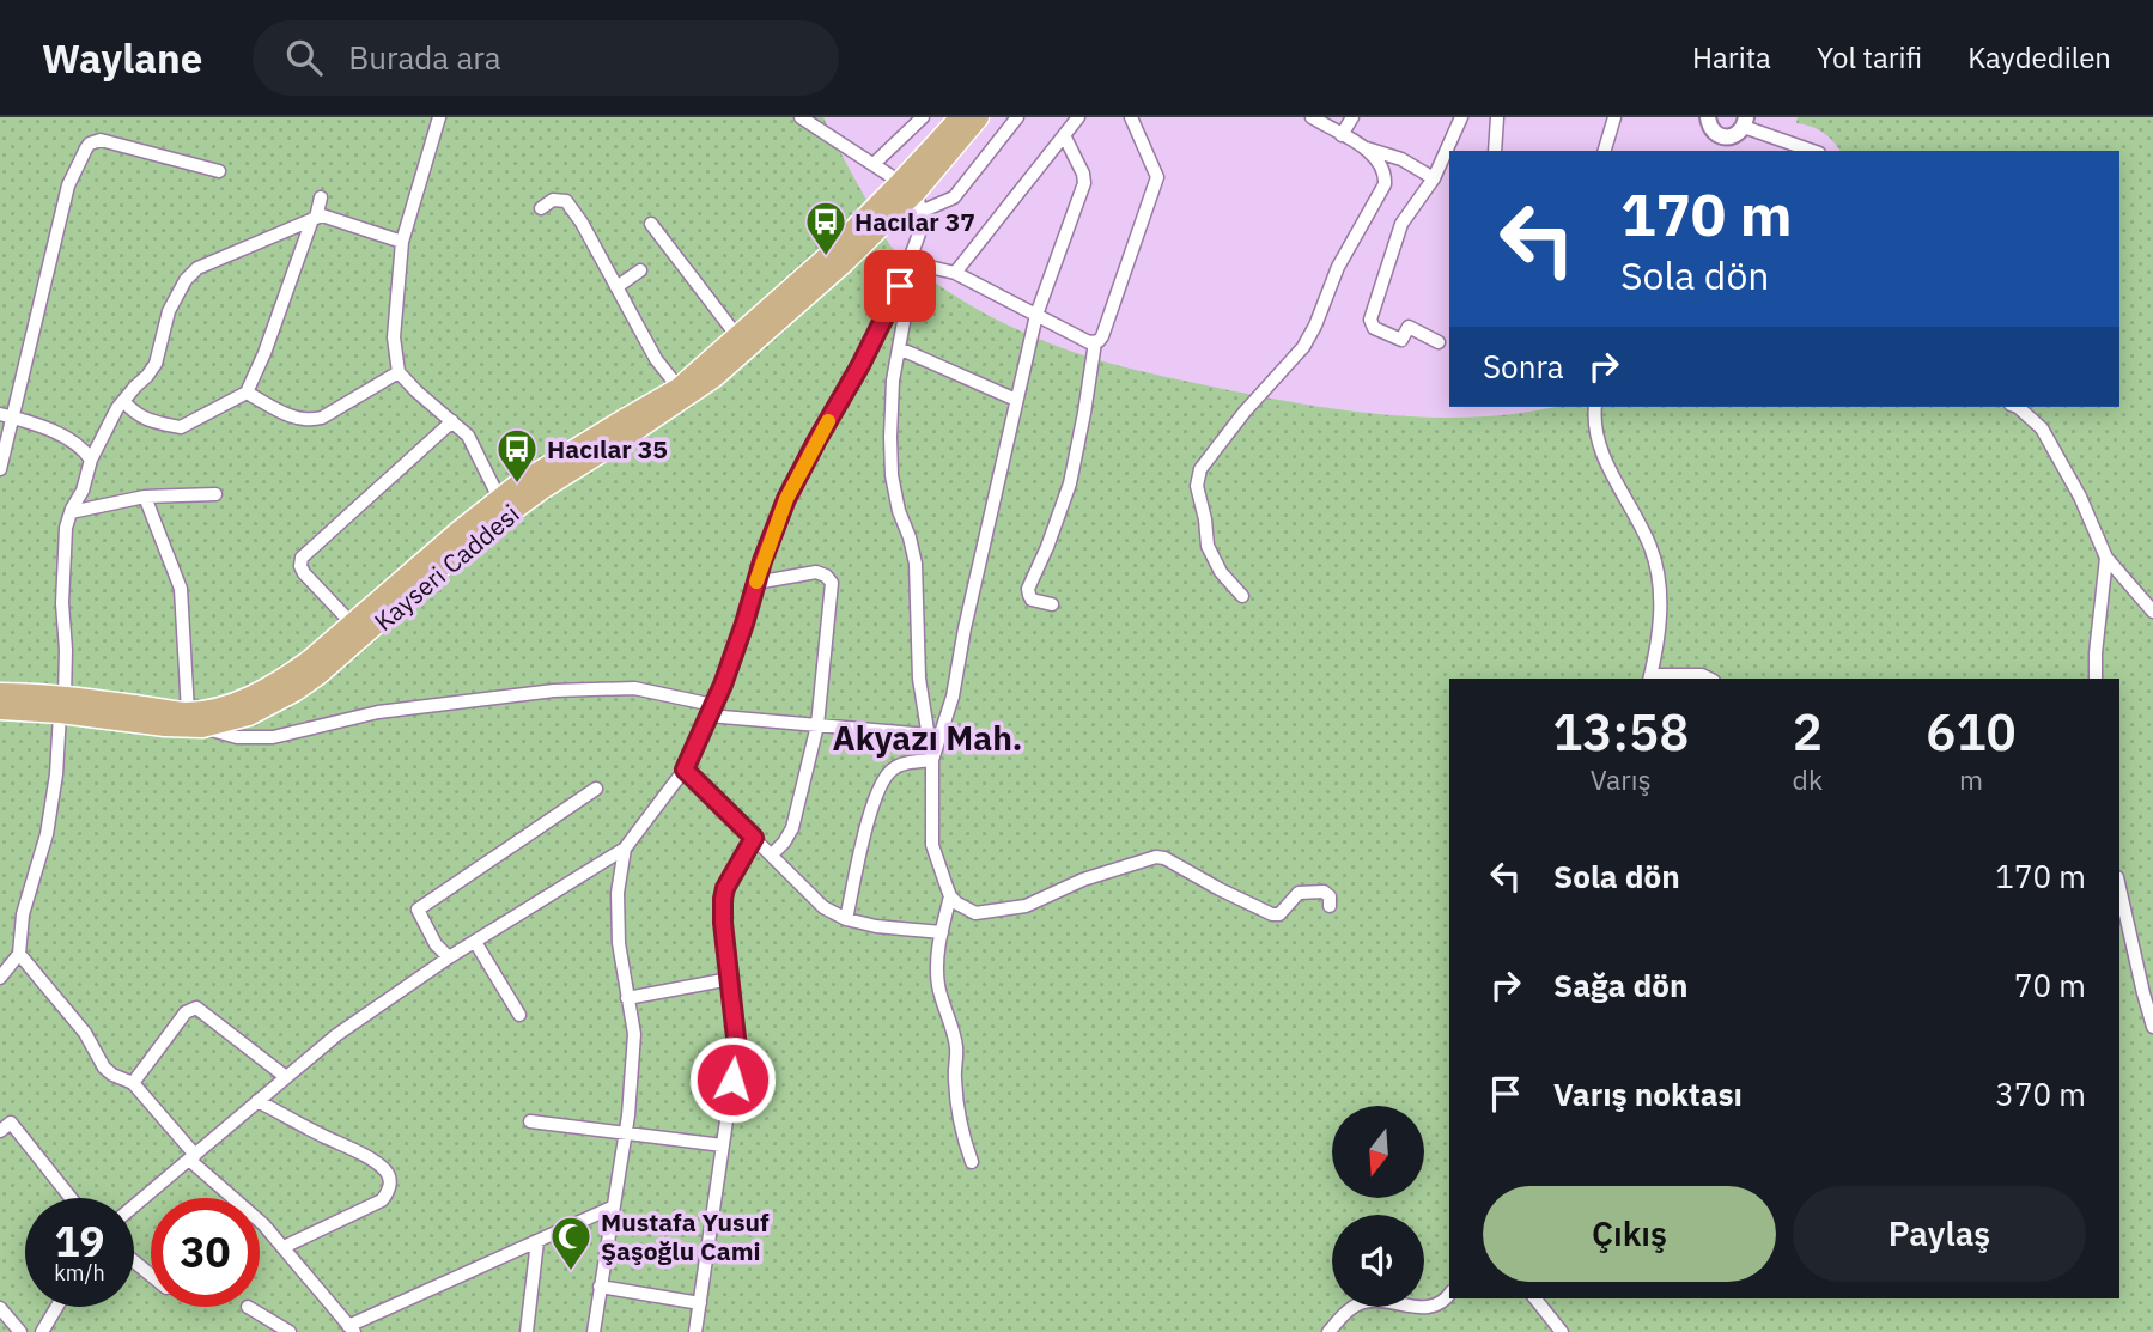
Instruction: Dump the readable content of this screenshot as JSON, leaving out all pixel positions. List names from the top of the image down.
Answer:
{
  "streets": {
    "main road": ["Kayseri Caddesi"]
  },
  "districts": ["Akyazı Mah."],
  "places": {
    "bus stop": ["Hacılar 37", "Hacılar 35"],
    "mosque": ["Mustafa Yusuf Şaşoğlu Cami"]
  },
  "north": "bottom",
  "page": {
    "header": "Waylane",
    "search": "Burada ara",
    "nav": ["Harita", "Yol tarifi", "Kaydedilen"],
    "turn": ["170 m", "Sola dön"],
    "then": "Sonra",
    "eta": [
      "13:58",
      "Varış",
      "2",
      "dk",
      "610",
      "m"
    ],
    "list": [
      {
        "name": "Sola dön",
        "value": "170 m"
      },
      {
        "name": "Sağa dön",
        "value": "70 m"
      },
      {
        "name": "Varış noktası",
        "value": "370 m"
      }
    ],
    "buttons": ["Çıkış", "Paylaş"],
    "speed": "19 km/h",
    "limit": "30"
  }
}
